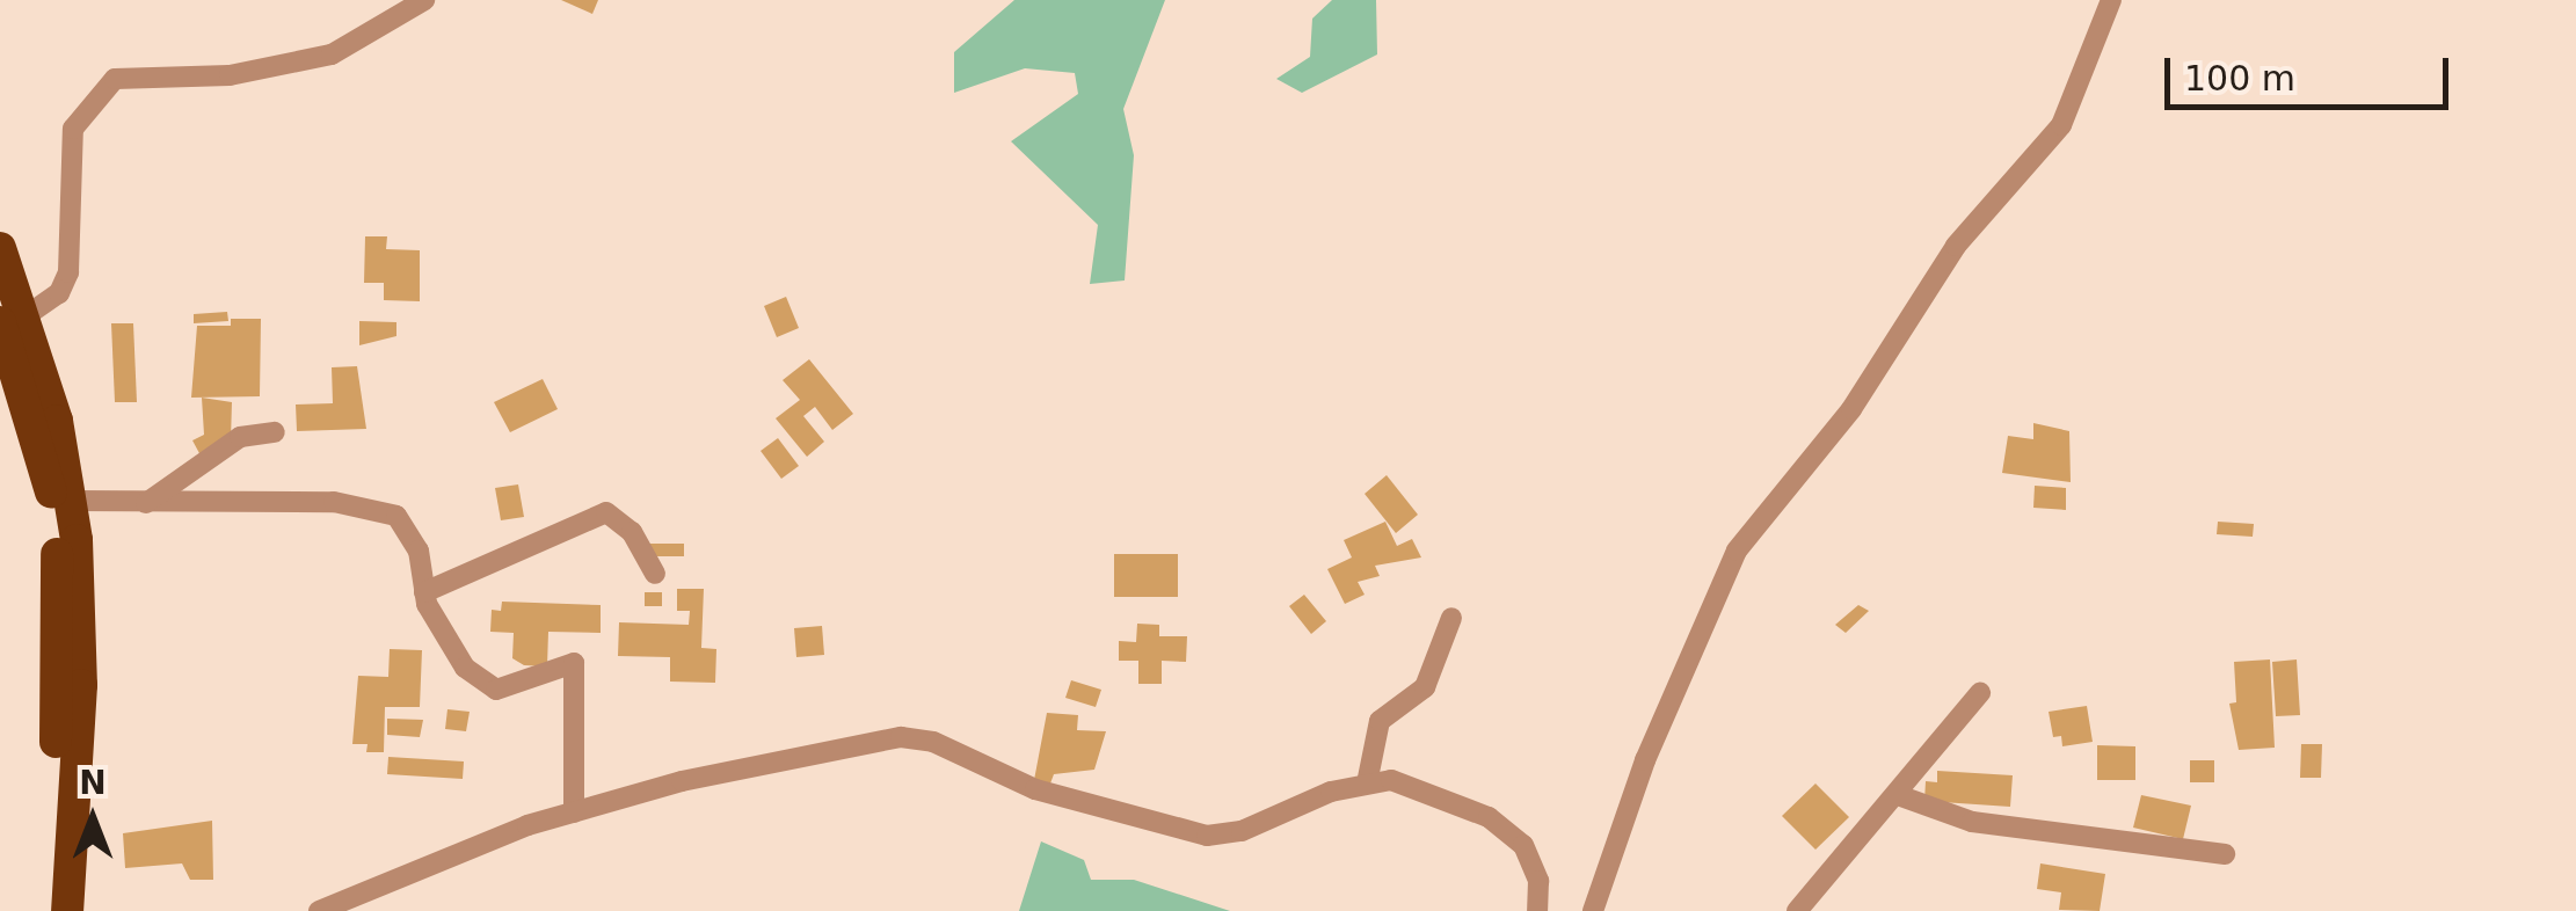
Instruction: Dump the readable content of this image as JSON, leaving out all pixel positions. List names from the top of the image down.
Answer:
{
  "scale_bar": "100 m",
  "north": "top"
}
